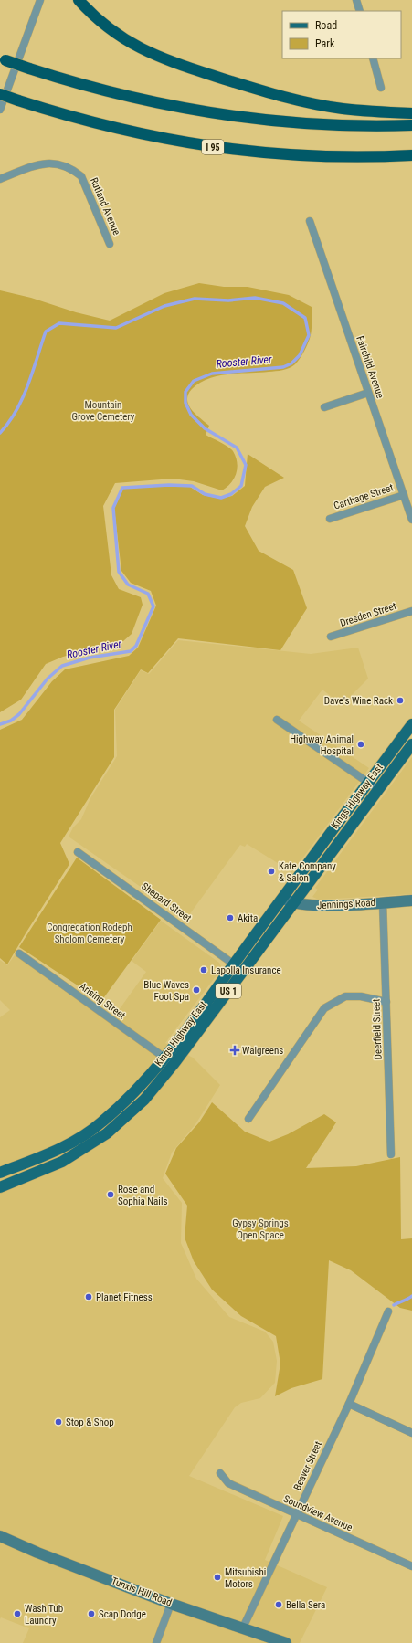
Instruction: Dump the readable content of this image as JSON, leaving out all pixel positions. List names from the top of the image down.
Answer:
{
  "streets": {
    "highway": ["I 95"],
    "main road": [
      "Kings Highway East",
      "Jennings Road",
      "US 1",
      "Tunxis Hill Road"
    ],
    "street": [
      "Rutland Avenue",
      "Fairchild Avenue",
      "Carthage Street",
      "Dresden Street",
      "Shepard Street",
      "Arising Street",
      "Deerfield Street",
      "Beaver Street",
      "Soundview Avenue"
    ]
  },
  "crossings": [
    ["Fairchild Avenue", "Carthage Street"],
    ["Kings Highway East", "Shepard Street"],
    ["Kings Highway East", "Jennings Road"],
    ["Kings Highway East", "Arising Street"],
    ["Jennings Road", "Deerfield Street"],
    ["Beaver Street", "Soundview Avenue"],
    ["Beaver Street", "Tunxis Hill Road"]
  ],
  "water": ["Rooster River"],
  "parks": ["Mountain Grove Cemetery", "Congregation Rodeph Sholom Cemetery", "Gypsy Springs Open Space"],
  "places": {
    "other": [
      "Dave's Wine Rack",
      "Highway Animal Hospital",
      "Kate Company & Salon",
      "Akita",
      "Lapolla Insurance",
      "Blue Waves Foot Spa",
      "Rose and Sophia Nails",
      "Planet Fitness",
      "Stop & Shop",
      "Mitsubishi Motors",
      "Bella Sera",
      "Wash Tub Laundry",
      "Scap Dodge"
    ],
    "health": ["Walgreens"]
  },
  "legend": ["Road", "Park"]
}
